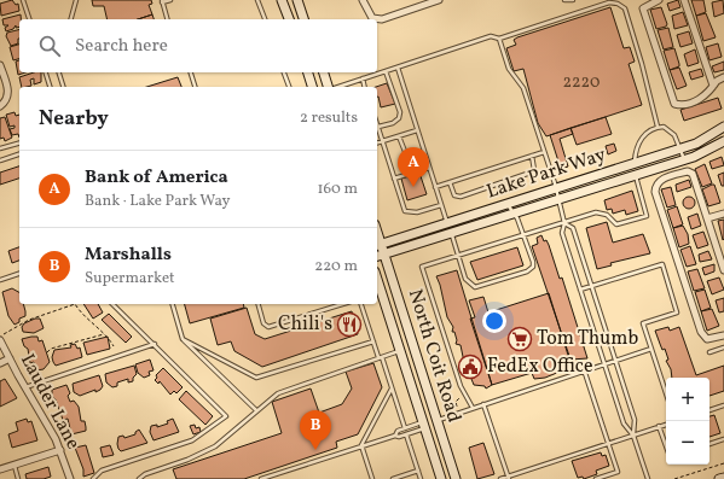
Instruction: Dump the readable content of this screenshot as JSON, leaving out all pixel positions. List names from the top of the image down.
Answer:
{
  "streets": {
    "street": ["Lake Park Way", "North Coit Road", "Lauder Lane"]
  },
  "crossings": [
    ["Lake Park Way", "North Coit Road"]
  ],
  "places": {
    "restaurant": ["Chili's"],
    "supermarket": ["Tom Thumb"],
    "public building": ["FedEx Office"]
  },
  "house_numbers": ["2220"],
  "page": {
    "search": "Search here",
    "heading": ["Nearby", "2 results"],
    "pins": ["A", "B"],
    "list": [
      {
        "mark": "A",
        "name": "Bank of America",
        "note": "Bank · Lake Park Way",
        "value": "160 m"
      },
      {
        "mark": "B",
        "name": "Marshalls",
        "note": "Supermarket",
        "value": "220 m"
      }
    ],
    "map_buttons": ["+", "−"]
  }
}
